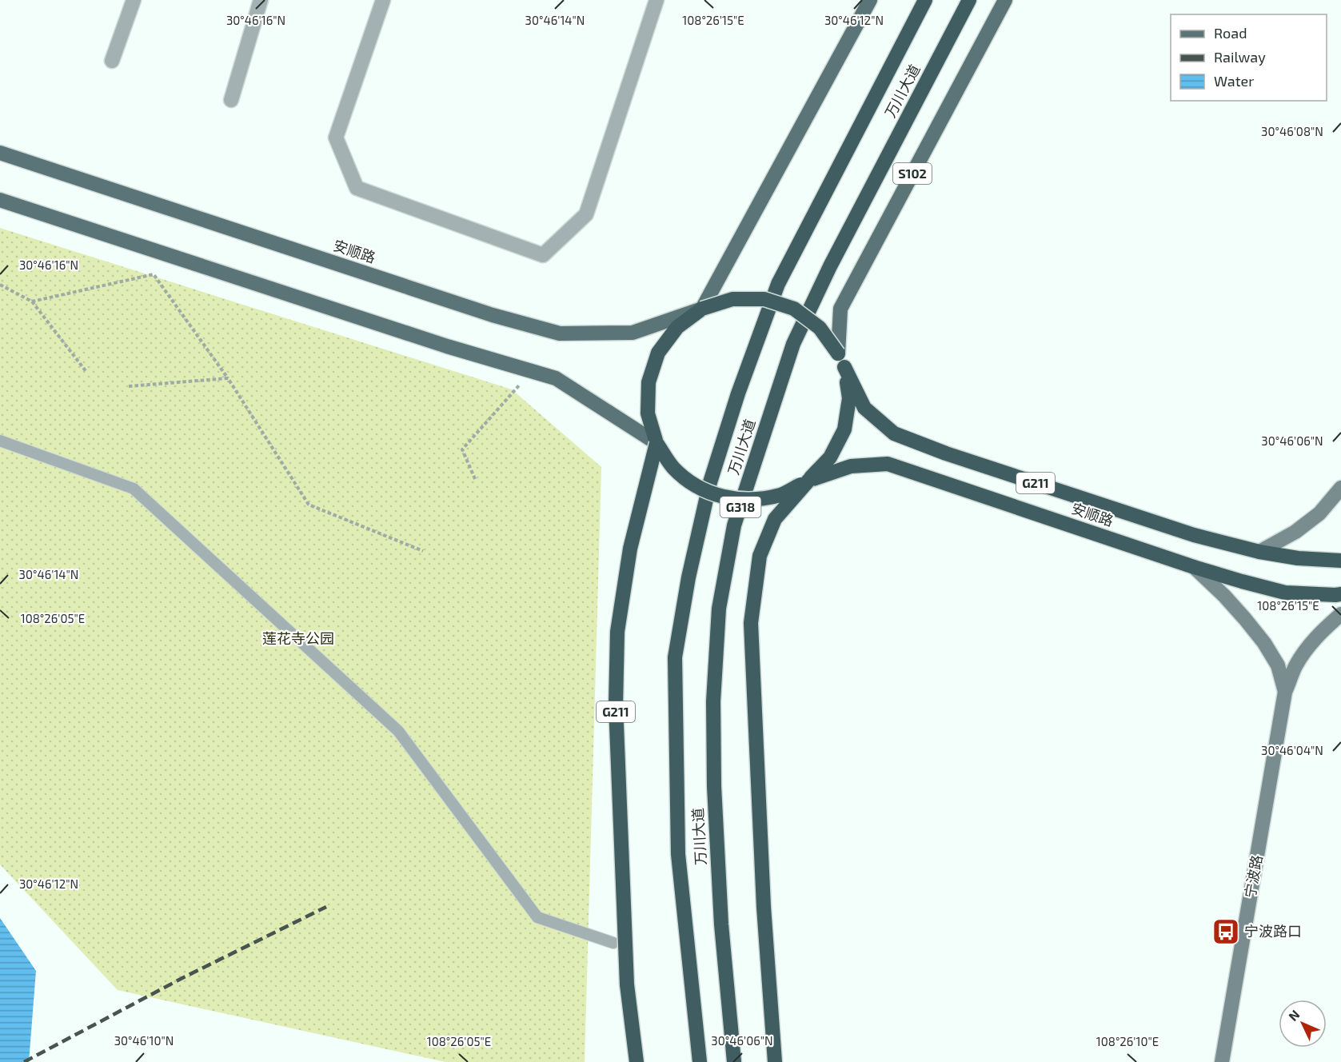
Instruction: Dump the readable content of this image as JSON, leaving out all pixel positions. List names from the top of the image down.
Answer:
{
  "streets": {
    "highway": [
      "万川大道",
      "安顺路",
      "G211",
      "G318"
    ],
    "main road": ["S102"],
    "street": ["宁波路"]
  },
  "crossings": [
    ["S102", "G211"],
    ["安顺路", "G211"]
  ],
  "parks": ["莲花寺公园"],
  "places": {
    "bus stop": ["宁波路口"]
  },
  "legend": ["Road", "Railway", "Water"],
  "north": "top left",
  "coordinates": [
    "108°26'15\"E",
    "30°46'16\"N",
    "30°46'14\"N",
    "30°46'12\"N",
    "30°46'08\"N",
    "30°46'06\"N",
    "108°26'05\"E",
    "30°46'04\"N",
    "30°46'10\"N",
    "108°26'10\"E"
  ]
}
